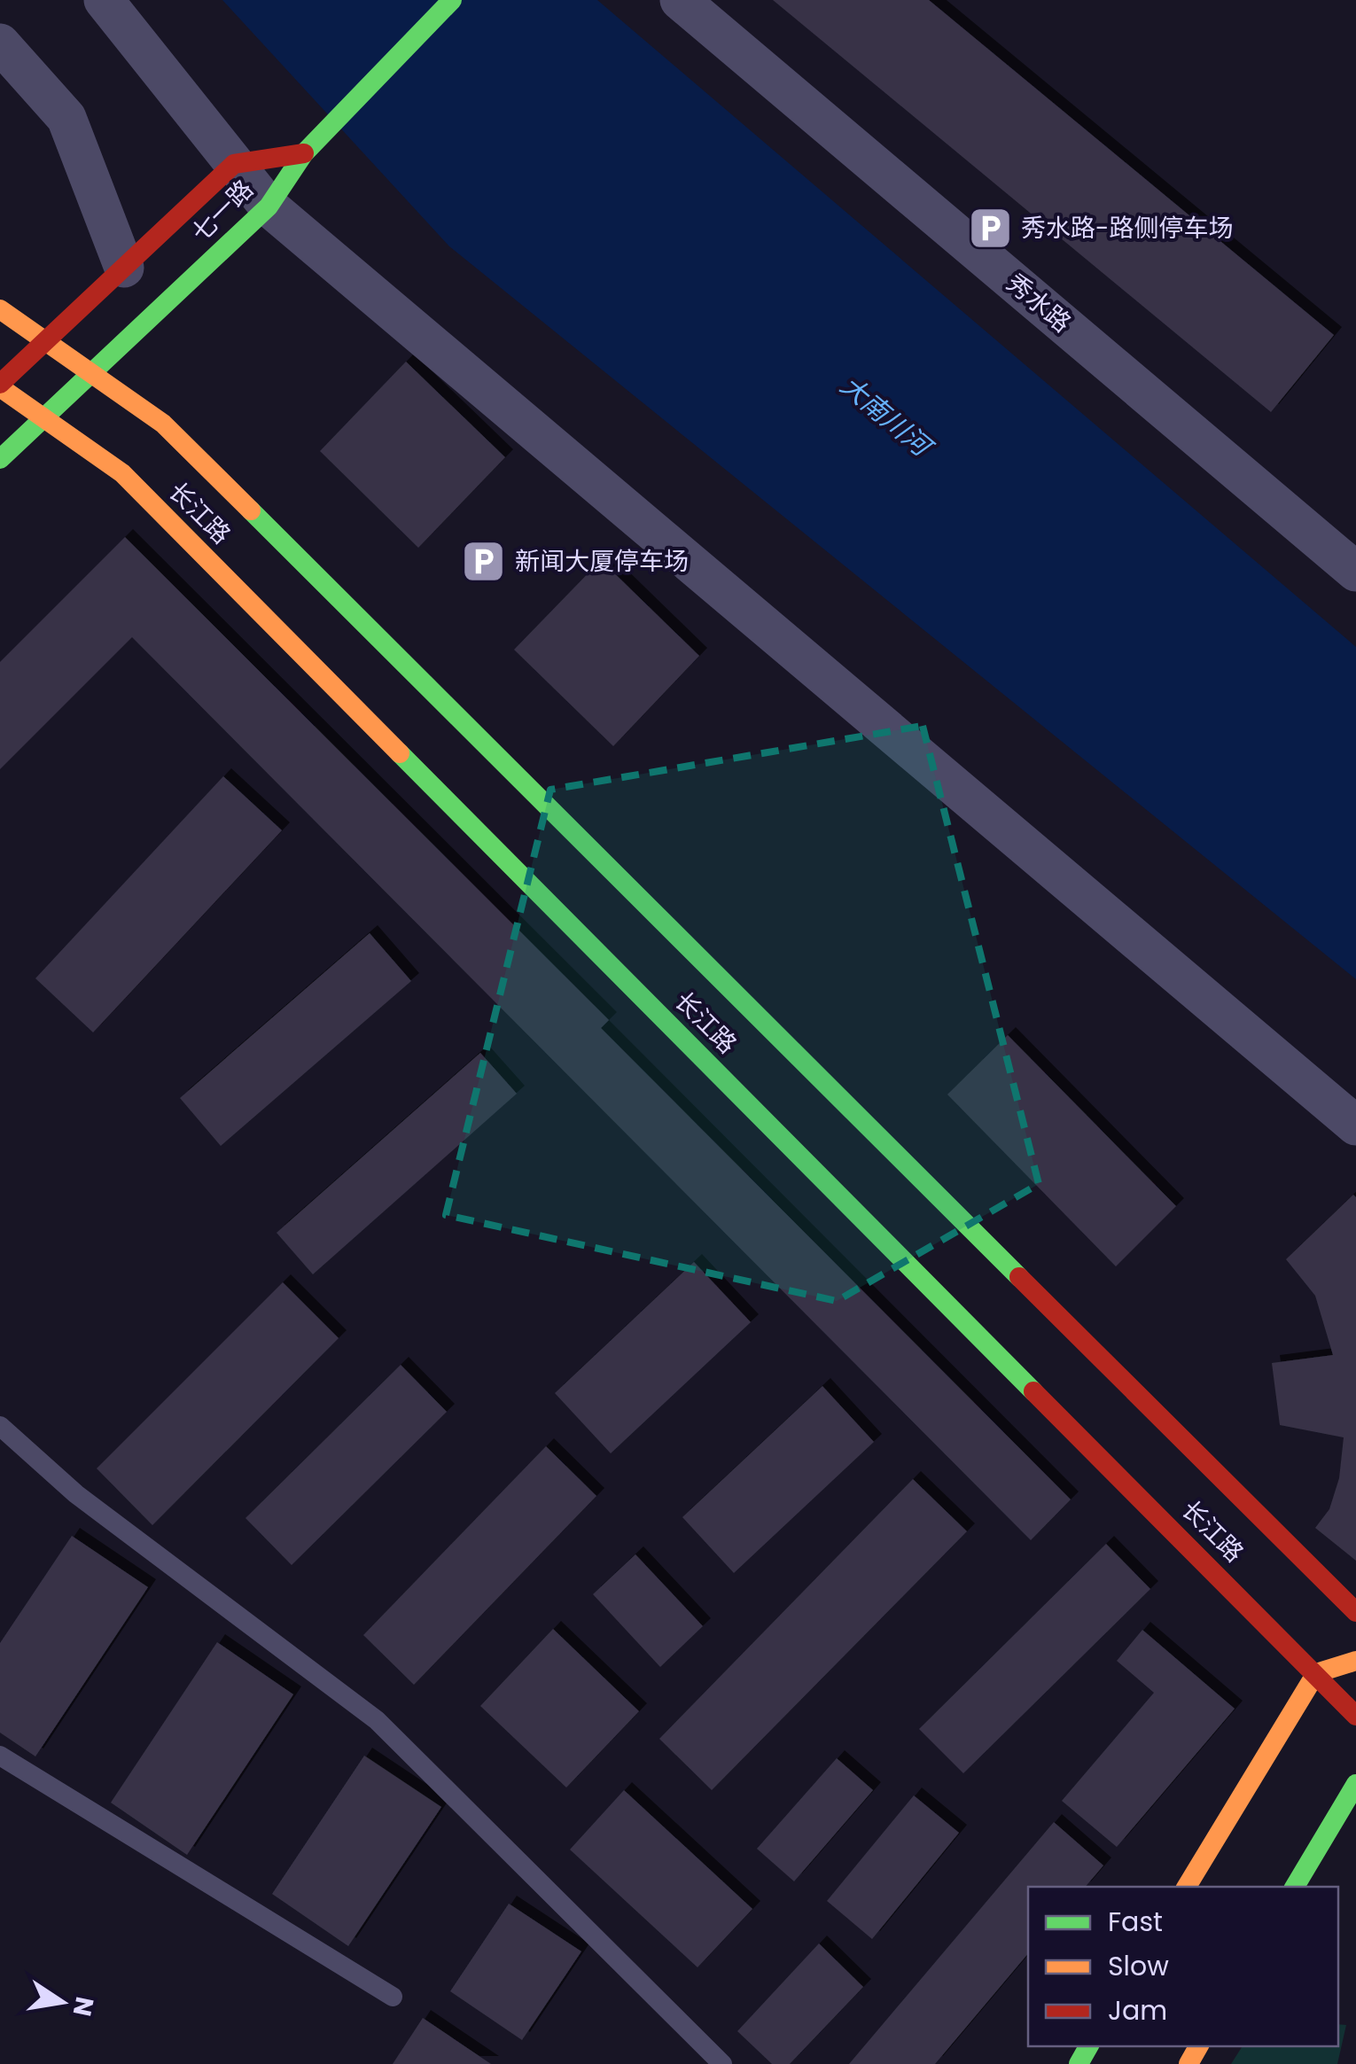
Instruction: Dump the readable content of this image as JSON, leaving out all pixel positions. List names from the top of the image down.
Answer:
{
  "streets": {
    "main road": ["七一路", "长江路"],
    "street": ["秀水路"]
  },
  "crossings": [
    ["七一路", "长江路"]
  ],
  "water": ["大南川河"],
  "places": {
    "parking": ["秀水路-路侧停车场", "新闻大厦停车场"]
  },
  "legend": ["Fast", "Slow", "Jam"],
  "north": "right"
}
